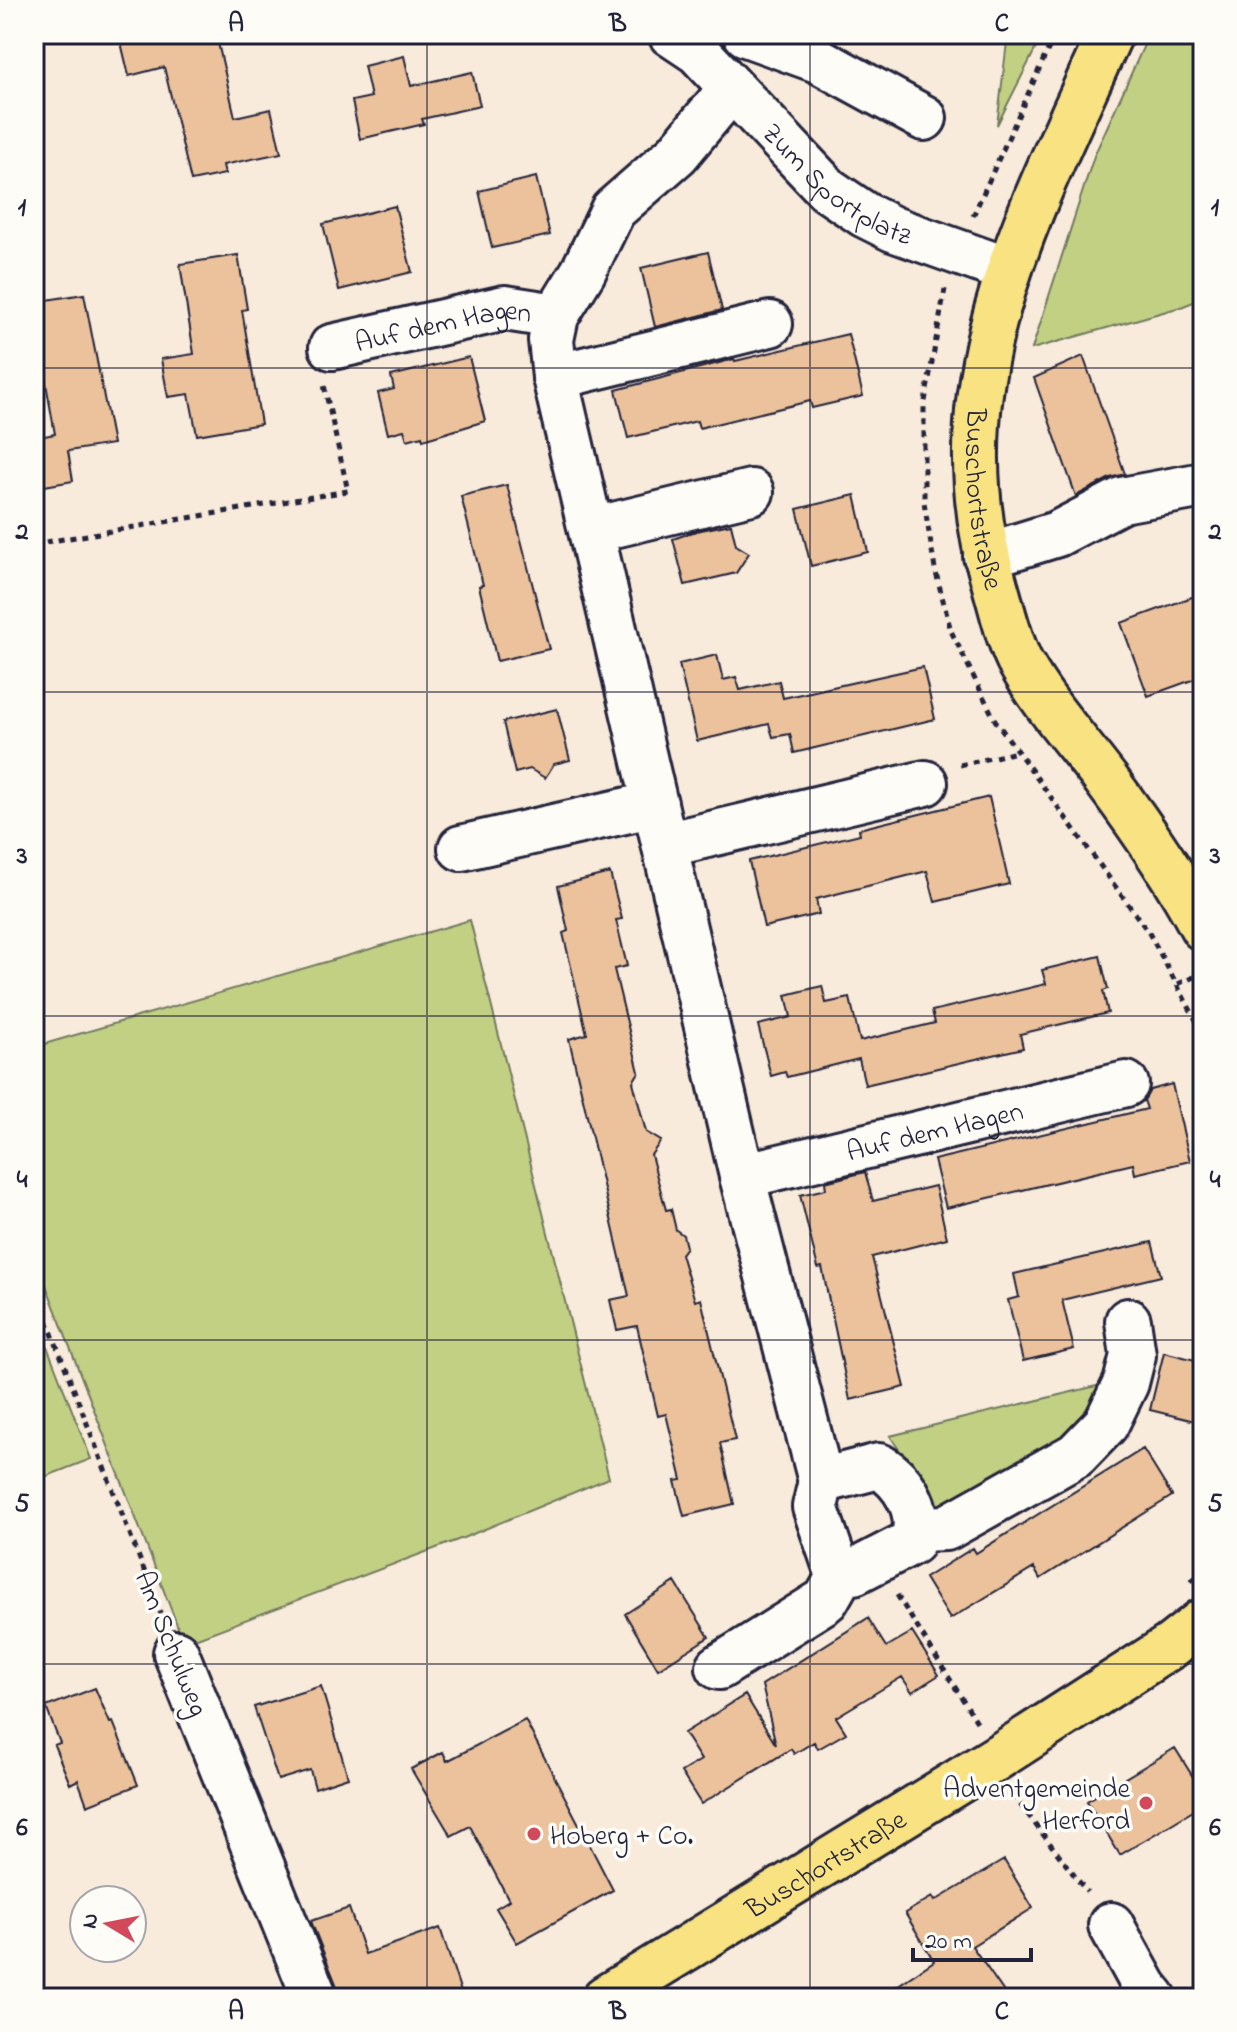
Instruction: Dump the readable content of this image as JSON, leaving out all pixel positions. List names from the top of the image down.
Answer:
{
  "streets": {
    "main road": ["Buschortstraße"],
    "street": ["Zum Sportplatz", "Auf dem Hagen", "Am Schulweg"]
  },
  "crossings": [
    ["Zum Sportplatz", "Auf dem Hagen"],
    ["Zum Sportplatz", "Buschortstraße"]
  ],
  "places": ["Adventgemeinde Herford", "Hoberg + Co."],
  "scale_bar": "20 m",
  "north": "left",
  "grid": {
    "columns": ["A", "B", "C"],
    "rows": [
      "1",
      "2",
      "3",
      "4",
      "5",
      "6"
    ]
  }
}
